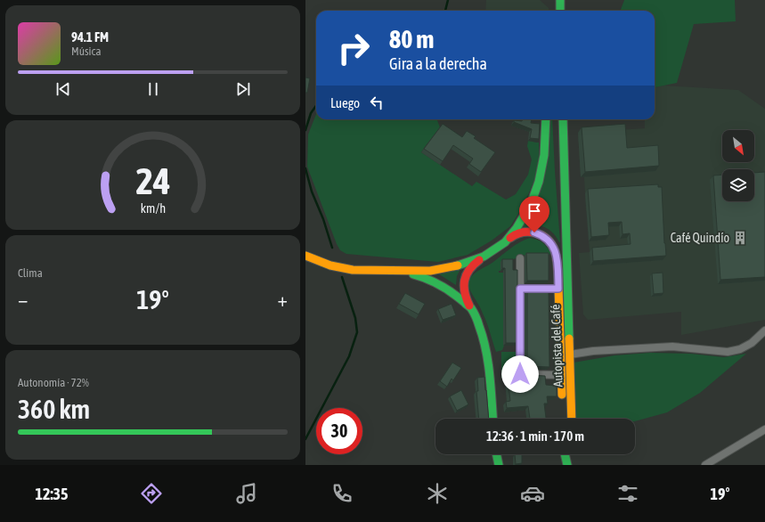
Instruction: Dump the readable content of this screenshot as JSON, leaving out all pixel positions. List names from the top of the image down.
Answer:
{
  "streets": {
    "highway": ["Autopista del Café"]
  },
  "places": {
    "building": ["Café Quindío"]
  },
  "north": "bottom right",
  "page": {
    "turn": ["80 m", "Gira a la derecha"],
    "song": ["94.1 FM", "Música"],
    "then": "Luego",
    "tile": [
      "Clima",
      ["Autonomía · 72%", "360 km"]
    ],
    "heat": ["−", "19°", "+"],
    "limit": "30",
    "trip": "12:36 · 1 min · 170 m",
    "tabs": ["12:35", "19°"],
    "gauge": ["24", "km/h"]
  }
}
